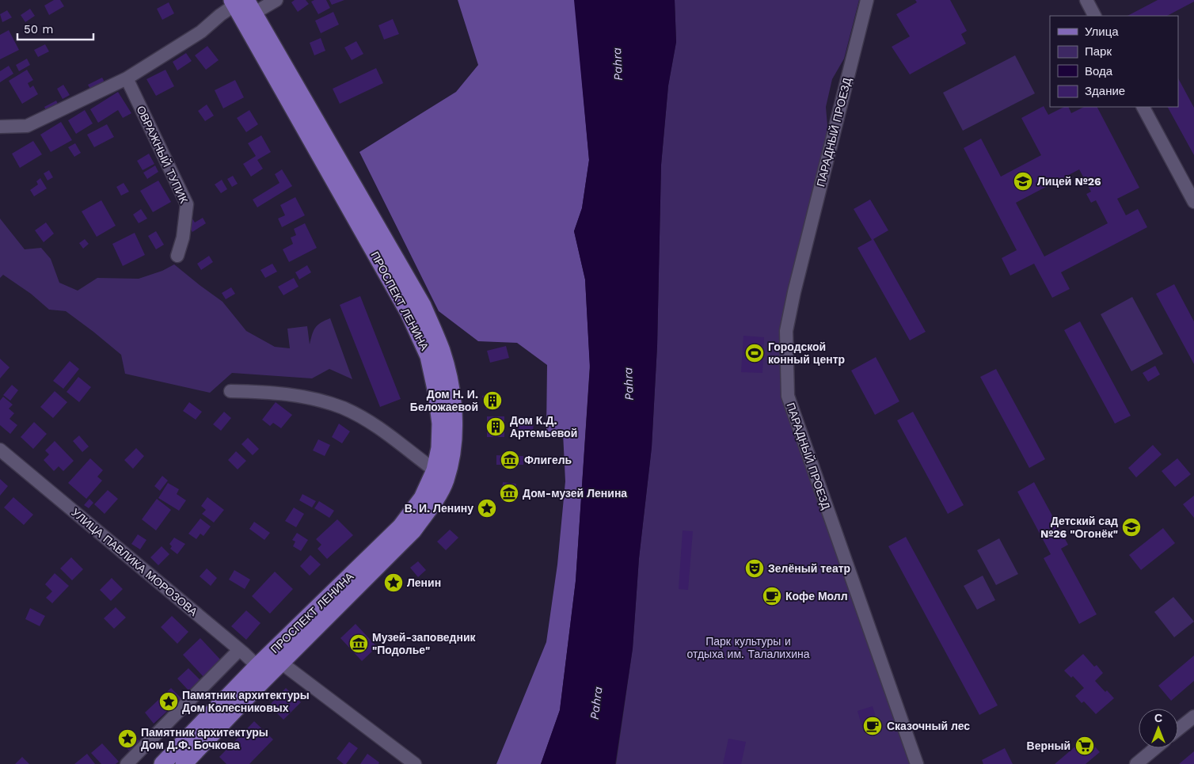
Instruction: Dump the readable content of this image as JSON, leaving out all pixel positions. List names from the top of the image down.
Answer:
{
  "streets": {
    "main road": ["ПРОСПЕКТ ЛЕНИНА"],
    "street": ["ПАРАДНЫЙ ПРОЕЗД", "ОВРАЖНЫЙ ТУПИК", "УЛИЦА ПАВЛИКА МОРОЗОВА"]
  },
  "crossings": [
    ["ПРОСПЕКТ ЛЕНИНА", "УЛИЦА ПАВЛИКА МОРОЗОВА"]
  ],
  "water": ["Pahra"],
  "parks": ["Парк культуры и отдыха им. Талалихина"],
  "places": {
    "school or university": ["Лицей №26", "Детский сад №26 \"Огонёк\""],
    "sports": ["Городской конный центр"],
    "building": ["Дом Н. И. Беложаевой", "Дом К.Д. Артемьевой"],
    "museum": ["Флигель", "Дом-музей Ленина", "Музей-заповедник \"Подолье\""],
    "place": [
      "В. И. Ленину",
      "Ленин",
      "Памятник архитектуры Дом Колесниковых",
      "Памятник архитектуры Дом Д.Ф. Бочкова"
    ],
    "theatre": ["Зелёный театр"],
    "cafe": ["Кофе Молл", "Сказочный лес"],
    "supermarket": ["Верный"]
  },
  "legend": [
    "Улица",
    "Парк",
    "Вода",
    "Здание"
  ],
  "scale_bar": "50 m",
  "north": "top"
}
